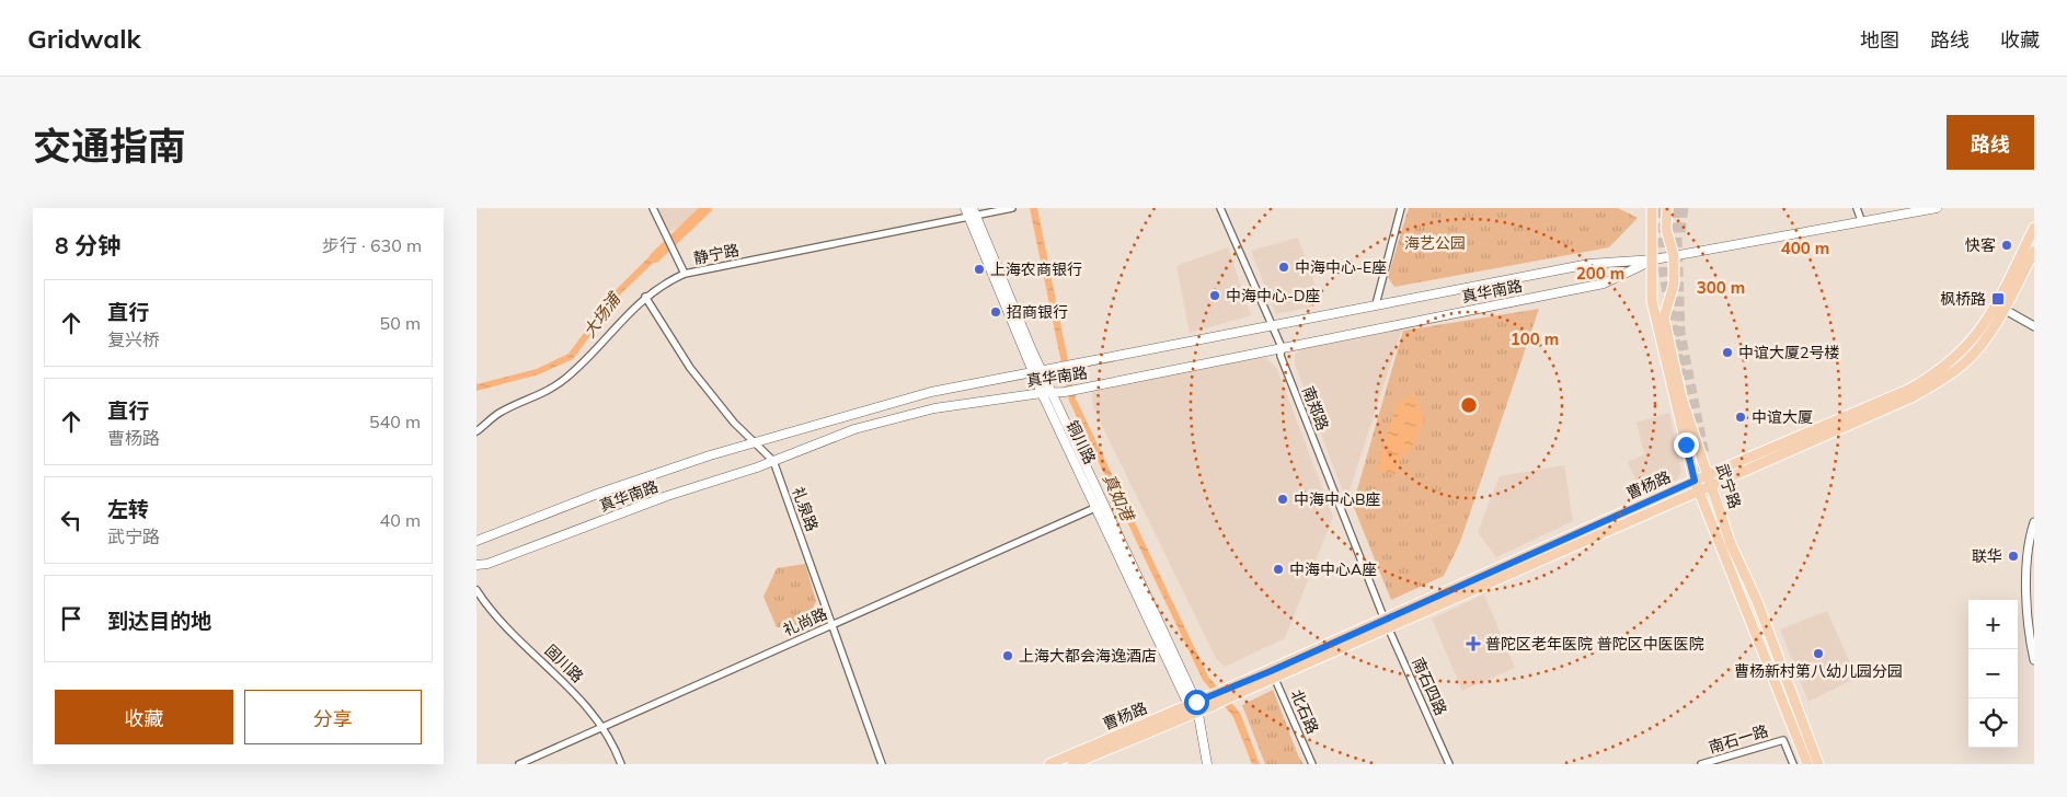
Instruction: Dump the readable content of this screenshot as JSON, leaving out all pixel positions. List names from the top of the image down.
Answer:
{
  "streets": {
    "main road": [
      "真华南路",
      "铜川路",
      "曹杨路",
      "武宁路"
    ],
    "street": [
      "静宁路",
      "南郑路",
      "礼泉路",
      "礼尚路",
      "固川路",
      "南石四路",
      "北石路",
      "南石一路"
    ]
  },
  "crossings": [
    ["静宁路", "铜川路"],
    ["静宁路", "礼泉路"],
    ["真华南路", "南郑路"],
    ["真华南路", "铜川路"],
    ["真华南路", "武宁路"],
    ["真华南路", "礼泉路"],
    ["南郑路", "曹杨路"],
    ["南郑路", "南石四路"],
    ["铜川路", "曹杨路"],
    ["铜川路", "礼尚路"],
    ["曹杨路", "武宁路"],
    ["曹杨路", "南石四路"],
    ["曹杨路", "北石路"],
    ["礼泉路", "礼尚路"],
    ["礼尚路", "固川路"]
  ],
  "water": ["大场浦", "真如港"],
  "parks": ["海艺公园"],
  "places": {
    "other": [
      "快客",
      "中海中心-E座",
      "上海农商银行",
      "中海中心-D座",
      "招商银行",
      "中谊大厦2号楼",
      "中谊大厦",
      "中海中心B座",
      "联华",
      "中海中心A座",
      "曹杨新村第八幼儿园分园",
      "上海大都会海逸酒店"
    ],
    "transit": ["枫桥路"],
    "health": ["普陀区老年医院 普陀区中医医院"]
  },
  "page": {
    "header": "Gridwalk",
    "nav": ["地图", "路线", "收藏"],
    "title": "交通指南",
    "buttons": [
      "路线",
      ["收藏", "分享"]
    ],
    "heading": ["8 分钟", "步行 · 630 m"],
    "list": [
      ["直行", "复兴桥", "50 m"],
      ["直行", "曹杨路", "540 m"],
      ["左转", "武宁路", "40 m"],
      "到达目的地"
    ],
    "map_buttons": ["+", "−"]
  },
  "rings": [
    "400 m",
    "200 m",
    "300 m",
    "100 m"
  ]
}
